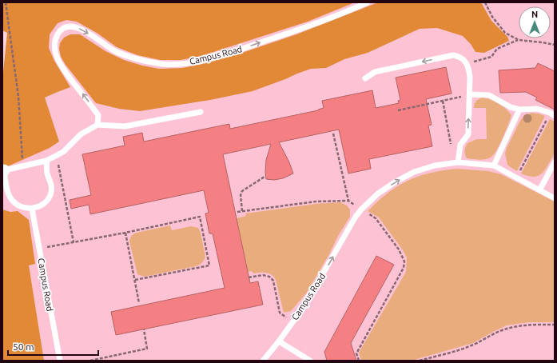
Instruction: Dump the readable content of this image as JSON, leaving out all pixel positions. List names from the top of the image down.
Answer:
{
  "streets": {
    "lane": ["Campus Road"]
  },
  "scale_bar": "50 m",
  "north": "top"
}
